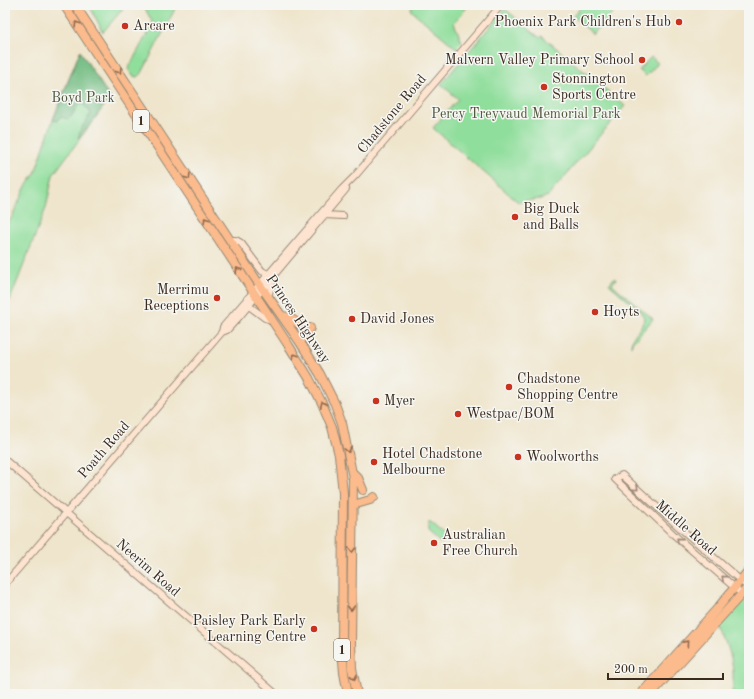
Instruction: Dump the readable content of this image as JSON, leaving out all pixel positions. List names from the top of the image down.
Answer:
{
  "streets": {
    "highway": ["1", "Princes Highway"],
    "street": [
      "Chadstone Road",
      "Poath Road",
      "Middle Road",
      "Neerim Road"
    ]
  },
  "crossings": [
    ["Chadstone Road", "Princes Highway"],
    ["Chadstone Road", "Poath Road"],
    ["Princes Highway", "Poath Road"],
    ["Poath Road", "Neerim Road"]
  ],
  "parks": ["Boyd Park", "Percy Treyvaud Memorial Park"],
  "places": [
    "Phoenix Park Children's Hub",
    "Arcare",
    "Malvern Valley Primary School",
    "Stonnington Sports Centre",
    "Big Duck and Balls",
    "Merrimu Receptions",
    "Hoyts",
    "David Jones",
    "Chadstone Shopping Centre",
    "Myer",
    "Westpac/BOM",
    "Woolworths",
    "Hotel Chadstone Melbourne",
    "Australian Free Church",
    "Paisley Park Early Learning Centre"
  ],
  "scale_bar": "200 m"
}
